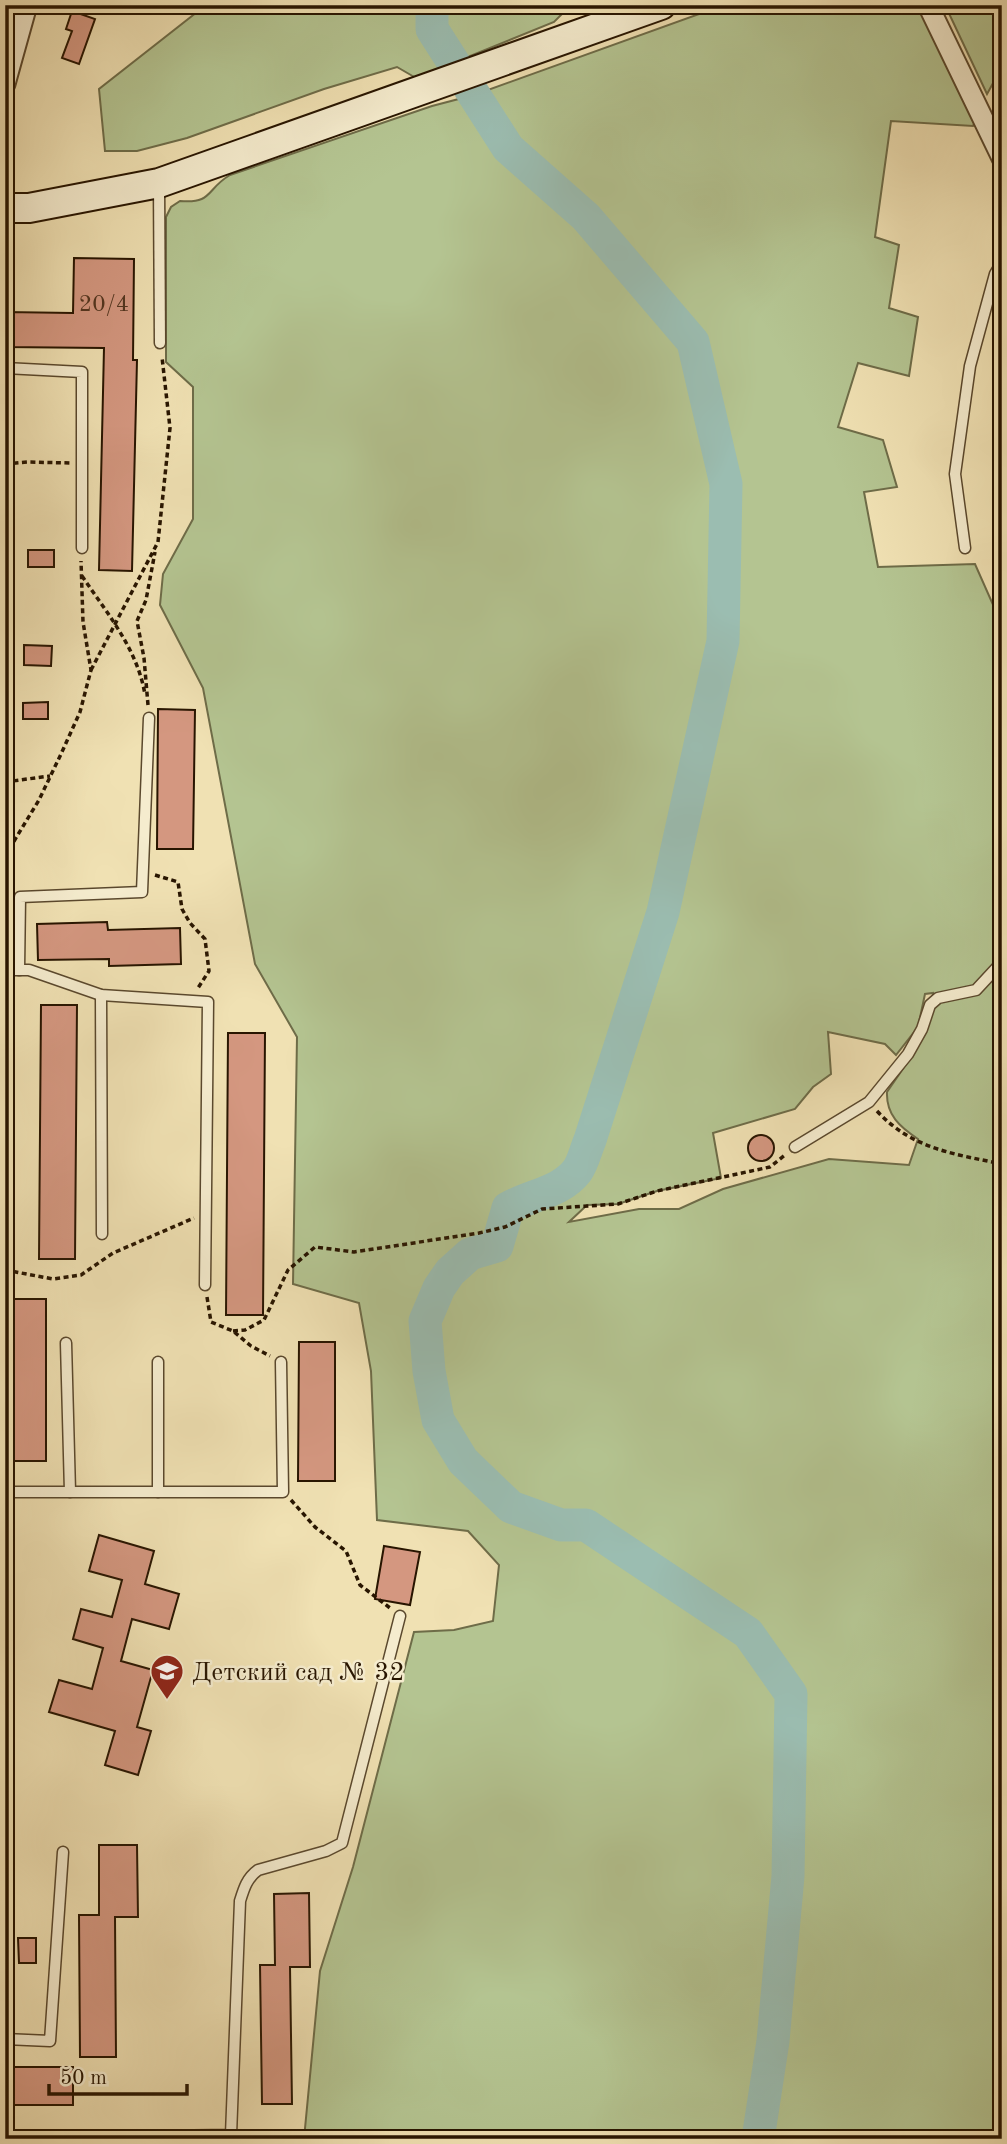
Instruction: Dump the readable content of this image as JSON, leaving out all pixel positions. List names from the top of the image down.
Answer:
{
  "places": {
    "school or university": ["Детский сад № 32"]
  },
  "house_numbers": ["20/4"],
  "scale_bar": "50 m"
}
